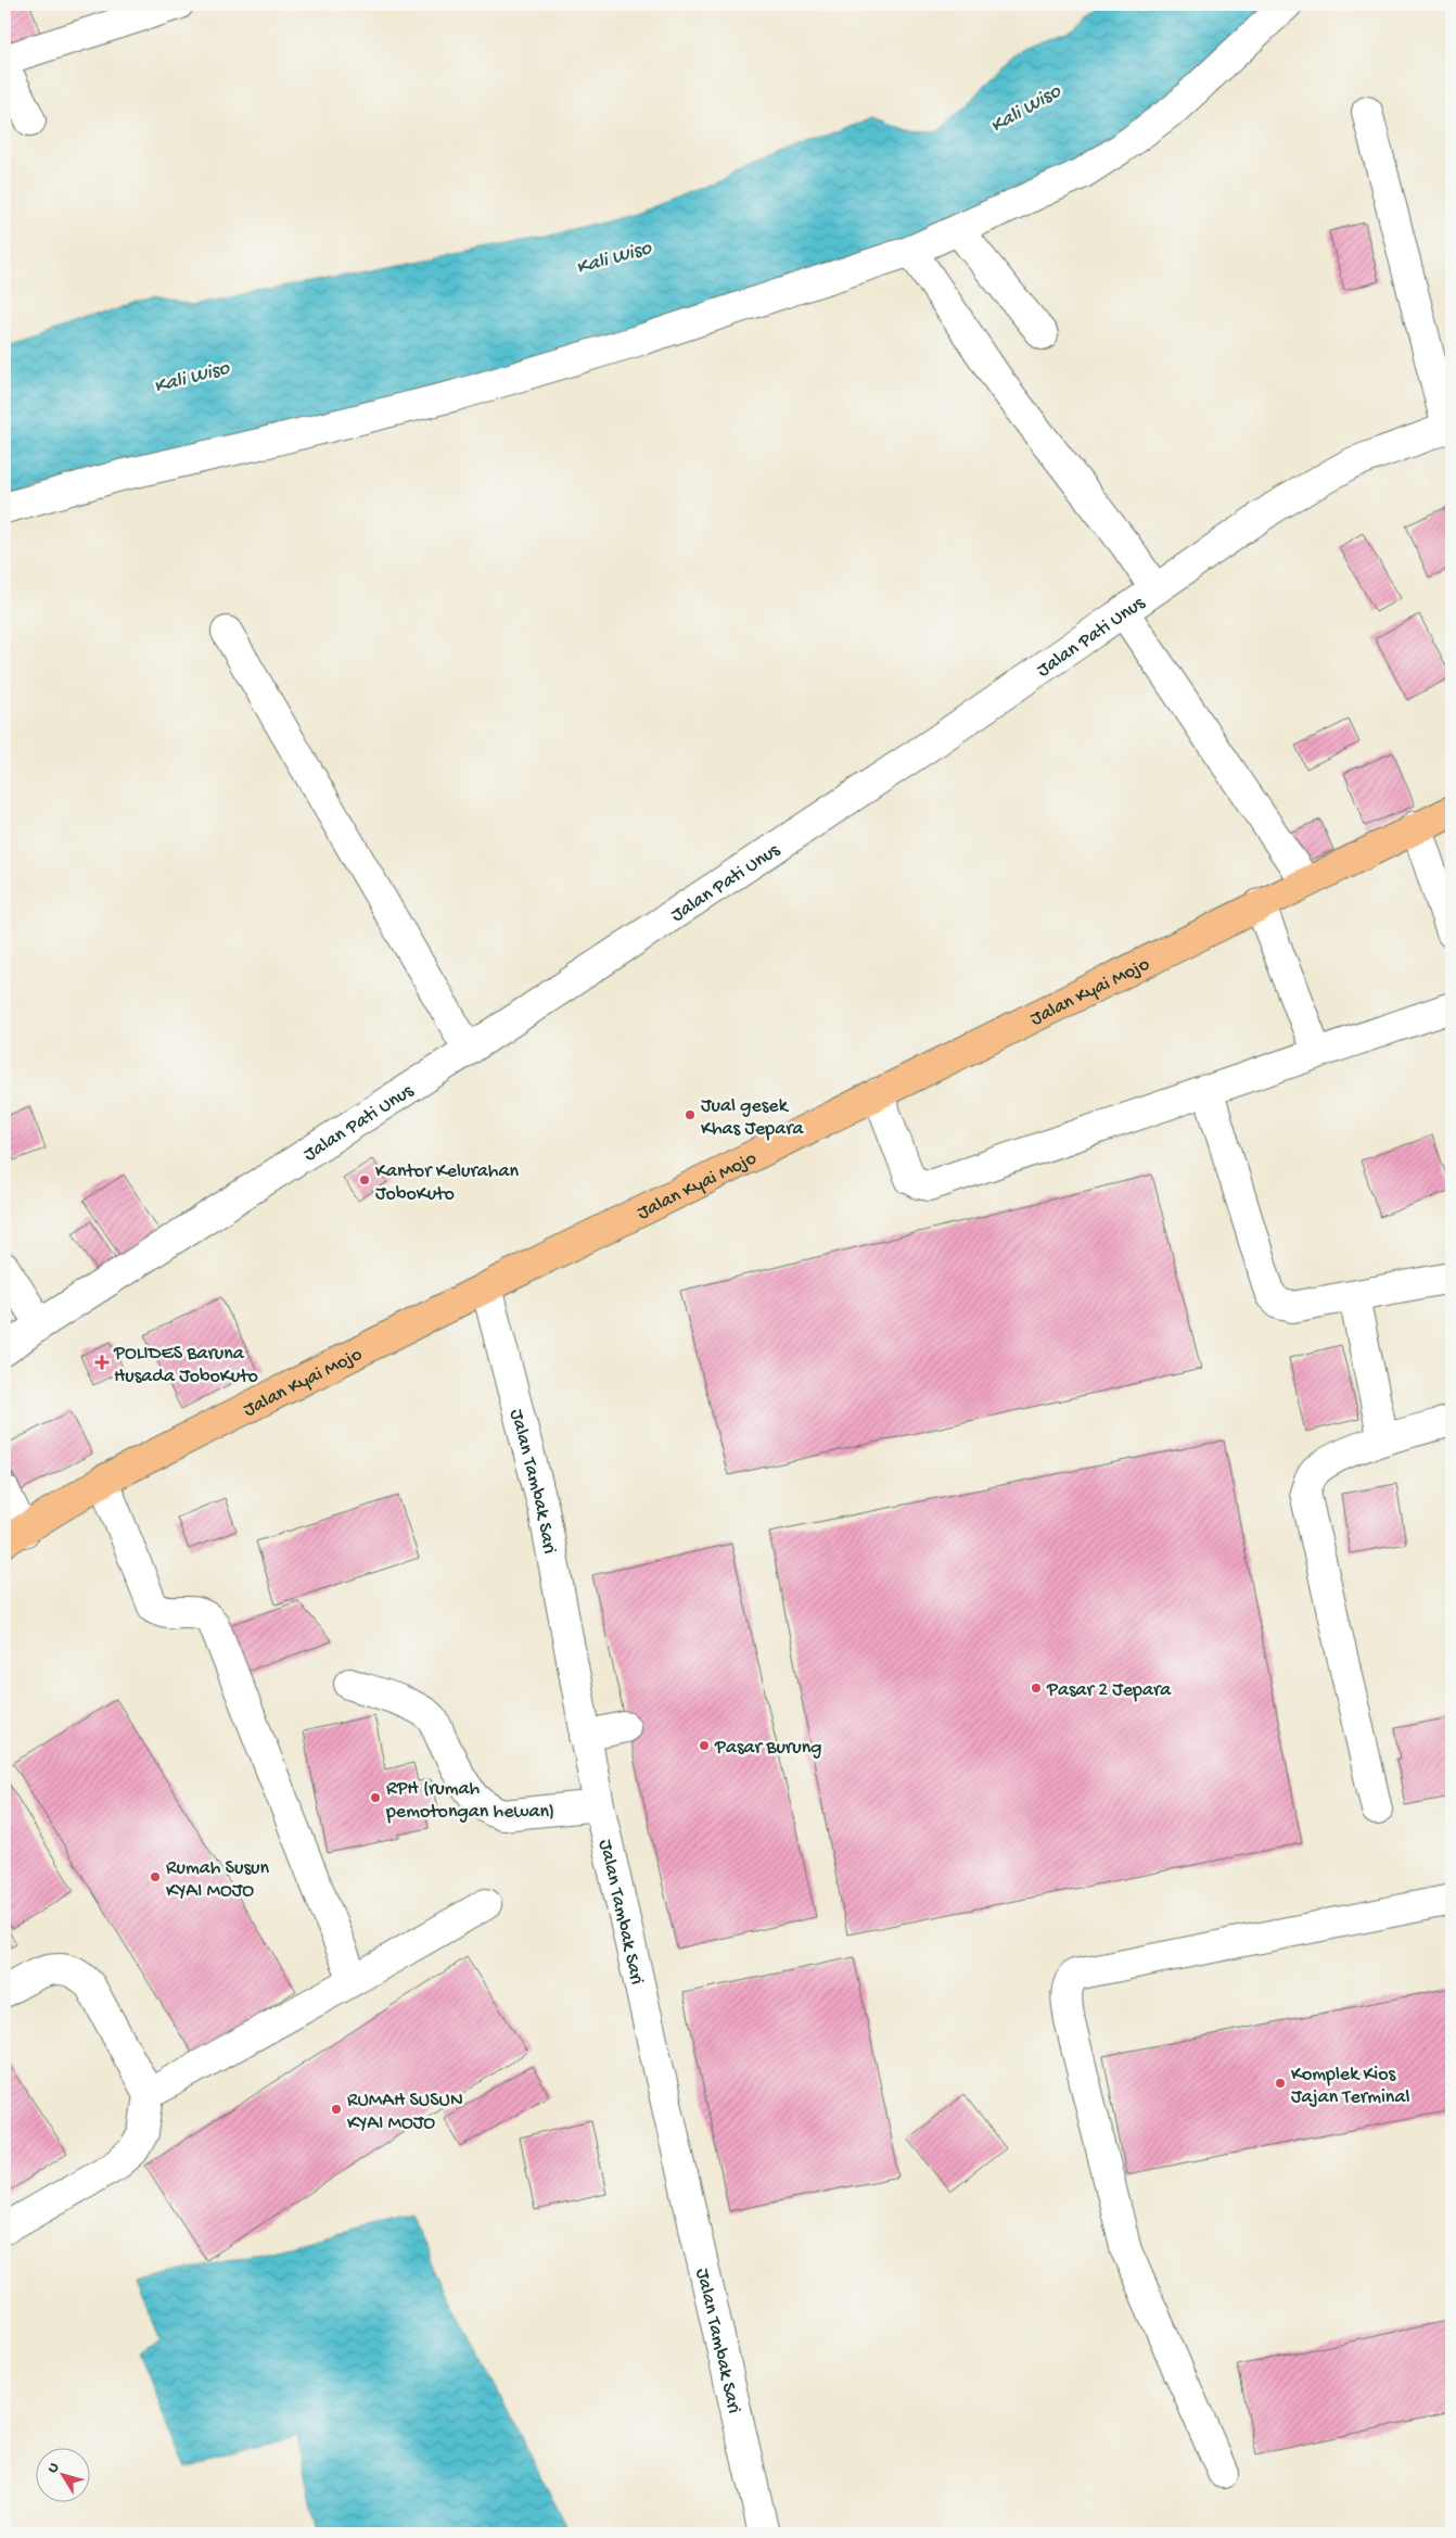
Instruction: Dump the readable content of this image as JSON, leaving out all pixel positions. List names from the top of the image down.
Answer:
{
  "streets": {
    "main road": ["Jalan Kyai Mojo"],
    "street": ["Jalan Pati Unus", "Jalan Tambak Sari"]
  },
  "crossings": [
    ["Jalan Kyai Mojo", "Jalan Tambak Sari"]
  ],
  "water": ["Kali Wiso"],
  "places": {
    "other": [
      "Jual gesek Khas Jepara",
      "Kantor Kelurahan JoboKuto",
      "Pasar 2 Jepara",
      "Pasar Burung",
      "RPH (rumah pemotongan hewan)",
      "Rumah Susun KYAI MOJO",
      "Komplek Kios Jajan Terminal",
      "RUMAH SUSUN KYAI MOJO"
    ],
    "health": ["POLIDES Baruna Husada JoboKuto"]
  },
  "north": "top left"
}
